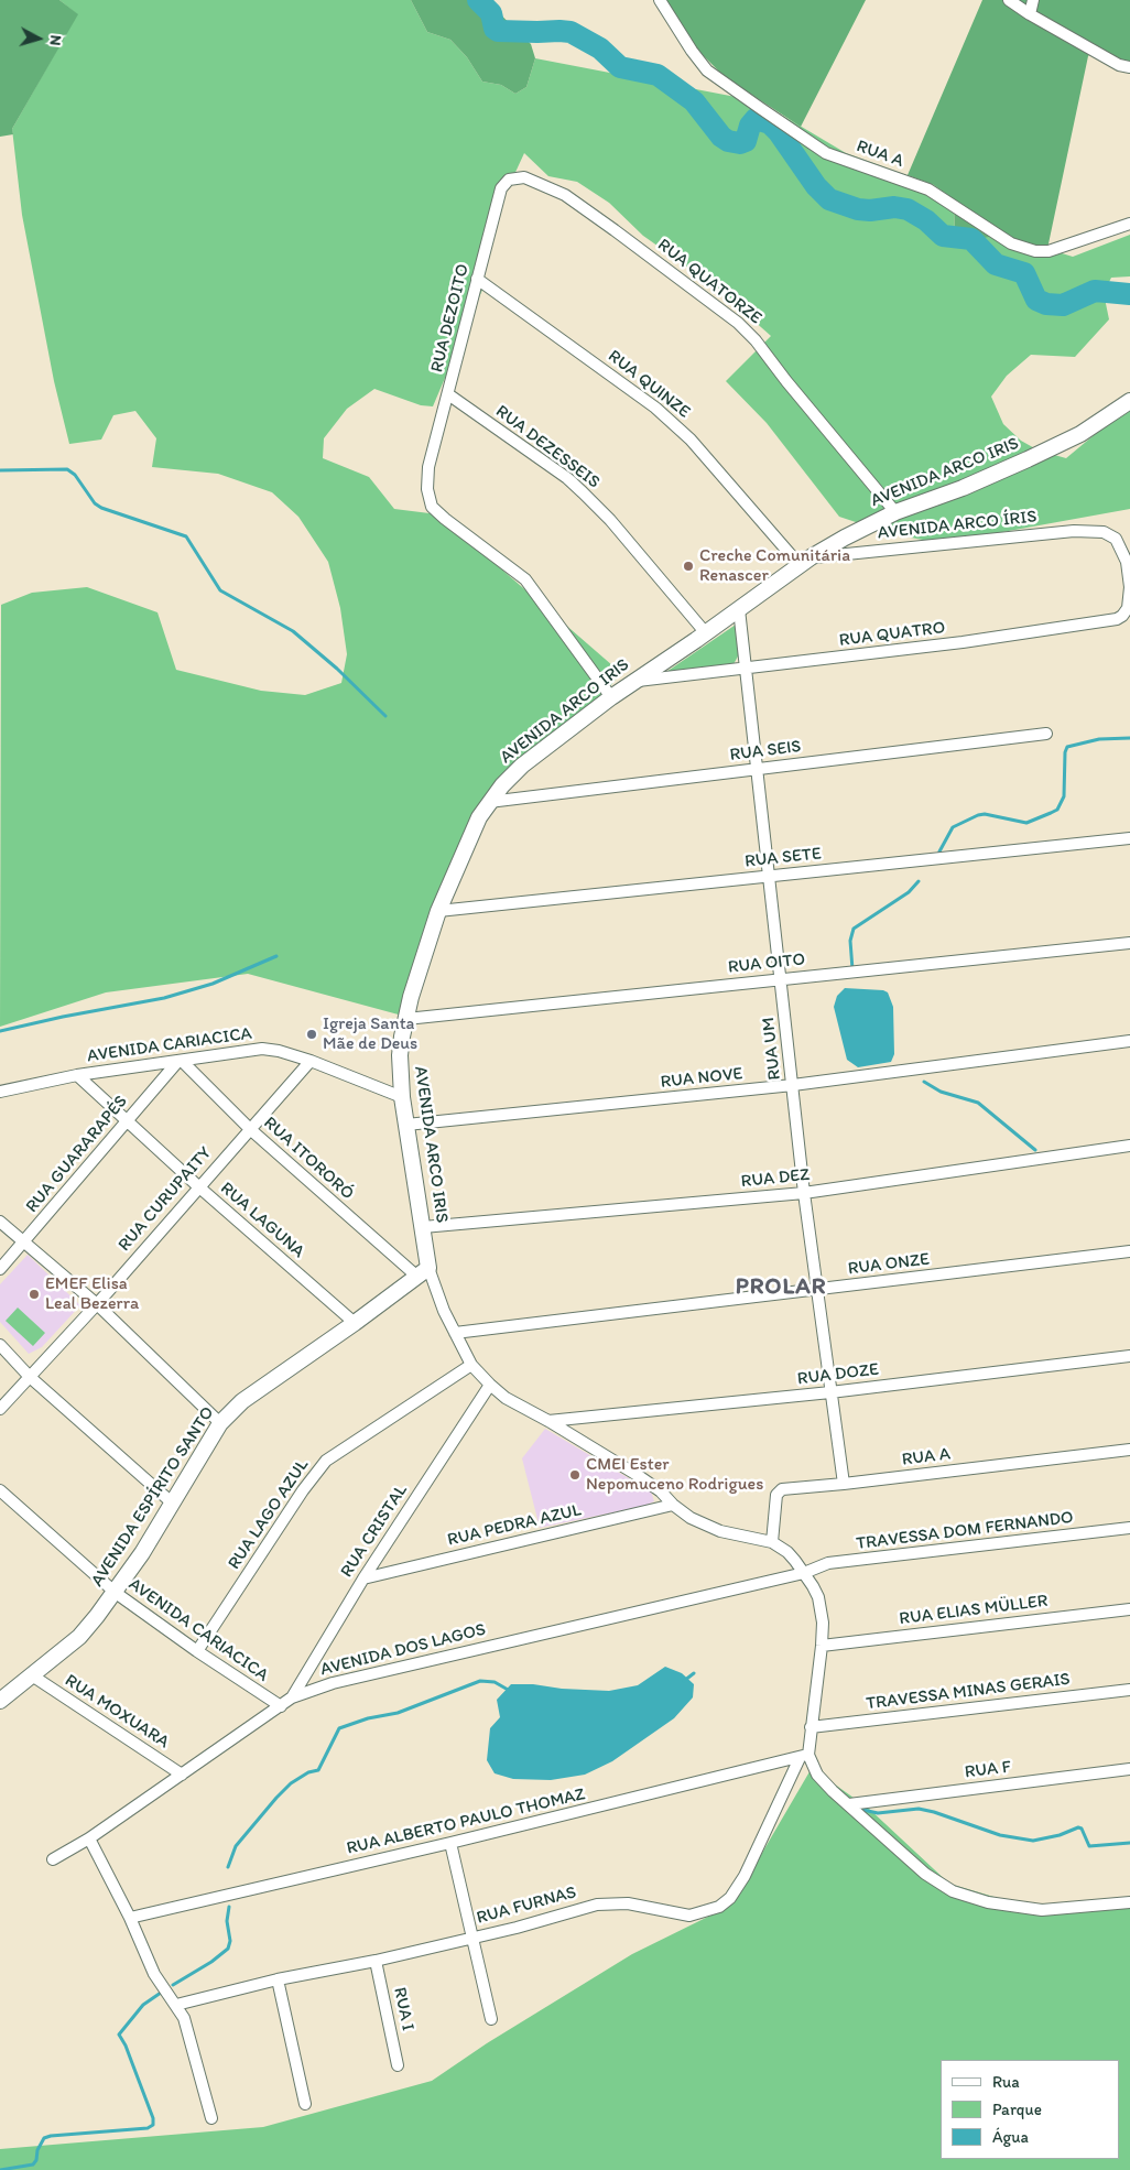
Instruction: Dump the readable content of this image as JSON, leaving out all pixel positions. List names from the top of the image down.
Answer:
{
  "streets": {
    "street": [
      "RUA A",
      "RUA QUATORZE",
      "RUA DEZOITO",
      "RUA QUINZE",
      "RUA DEZESSEIS",
      "AVENIDA ARCO IRIS",
      "AVENIDA ARCO ÍRIS",
      "RUA QUATRO",
      "RUA SEIS",
      "RUA SETE",
      "RUA OITO",
      "AVENIDA CARIACICA",
      "RUA UM",
      "RUA NOVE",
      "RUA GUARARAPÉS",
      "RUA ITORORÓ",
      "RUA DEZ",
      "RUA CURUPAITY",
      "RUA LAGUNA",
      "RUA ONZE",
      "RUA DOZE",
      "AVENIDA ESPÍRITO SANTO",
      "RUA LAGO AZUL",
      "RUA PEDRA AZUL",
      "RUA CRISTAL",
      "TRAVESSA DOM FERNANDO",
      "RUA ELIAS MÜLLER",
      "AVENIDA DOS LAGOS",
      "TRAVESSA MINAS GERAIS",
      "RUA MOXUARA",
      "RUA F",
      "RUA ALBERTO PAULO THOMAZ",
      "RUA FURNAS",
      "RUA I"
    ]
  },
  "crossings": [
    ["RUA A", "AVENIDA ARCO IRIS"],
    ["RUA A", "RUA UM"],
    ["RUA QUATORZE", "RUA DEZOITO"],
    ["RUA QUATORZE", "AVENIDA ARCO IRIS"],
    ["RUA DEZOITO", "RUA QUINZE"],
    ["RUA DEZOITO", "RUA DEZESSEIS"],
    ["RUA DEZOITO", "AVENIDA ARCO IRIS"],
    ["RUA QUINZE", "AVENIDA ARCO IRIS"],
    ["RUA QUINZE", "AVENIDA ARCO ÍRIS"],
    ["RUA DEZESSEIS", "AVENIDA ARCO IRIS"],
    ["AVENIDA ARCO IRIS", "AVENIDA ARCO ÍRIS"],
    ["AVENIDA ARCO IRIS", "RUA QUATRO"],
    ["AVENIDA ARCO IRIS", "RUA SEIS"],
    ["AVENIDA ARCO IRIS", "RUA SETE"],
    ["AVENIDA ARCO IRIS", "RUA OITO"],
    ["AVENIDA ARCO IRIS", "AVENIDA CARIACICA"],
    ["AVENIDA ARCO IRIS", "RUA UM"],
    ["AVENIDA ARCO IRIS", "RUA NOVE"],
    ["AVENIDA ARCO IRIS", "RUA ITORORÓ"],
    ["AVENIDA ARCO IRIS", "RUA DEZ"],
    ["AVENIDA ARCO IRIS", "RUA ONZE"],
    ["AVENIDA ARCO IRIS", "RUA DOZE"],
    ["AVENIDA ARCO IRIS", "AVENIDA ESPÍRITO SANTO"],
    ["AVENIDA ARCO IRIS", "RUA LAGO AZUL"],
    ["AVENIDA ARCO IRIS", "RUA PEDRA AZUL"],
    ["AVENIDA ARCO IRIS", "RUA CRISTAL"],
    ["AVENIDA ARCO IRIS", "TRAVESSA DOM FERNANDO"],
    ["AVENIDA ARCO IRIS", "RUA ELIAS MÜLLER"],
    ["AVENIDA ARCO IRIS", "AVENIDA DOS LAGOS"],
    ["AVENIDA ARCO IRIS", "TRAVESSA MINAS GERAIS"],
    ["AVENIDA ARCO IRIS", "RUA ALBERTO PAULO THOMAZ"],
    ["AVENIDA ARCO IRIS", "RUA FURNAS"],
    ["AVENIDA ARCO ÍRIS", "RUA QUATRO"],
    ["RUA QUATRO", "RUA UM"],
    ["RUA SEIS", "RUA UM"],
    ["RUA SETE", "RUA UM"],
    ["RUA OITO", "RUA UM"],
    ["AVENIDA CARIACICA", "RUA GUARARAPÉS"],
    ["AVENIDA CARIACICA", "RUA ITORORÓ"],
    ["AVENIDA CARIACICA", "RUA CURUPAITY"],
    ["AVENIDA CARIACICA", "RUA LAGUNA"],
    ["AVENIDA CARIACICA", "AVENIDA ESPÍRITO SANTO"],
    ["AVENIDA CARIACICA", "RUA LAGO AZUL"],
    ["AVENIDA CARIACICA", "AVENIDA DOS LAGOS"],
    ["RUA UM", "RUA NOVE"],
    ["RUA UM", "RUA DEZ"],
    ["RUA UM", "RUA ONZE"],
    ["RUA UM", "RUA DOZE"],
    ["RUA GUARARAPÉS", "RUA ITORORÓ"],
    ["RUA GUARARAPÉS", "RUA LAGUNA"],
    ["RUA ITORORÓ", "RUA CURUPAITY"],
    ["RUA ITORORÓ", "AVENIDA ESPÍRITO SANTO"],
    ["RUA CURUPAITY", "RUA LAGUNA"],
    ["RUA LAGUNA", "AVENIDA ESPÍRITO SANTO"],
    ["AVENIDA ESPÍRITO SANTO", "RUA MOXUARA"],
    ["RUA PEDRA AZUL", "RUA CRISTAL"],
    ["RUA CRISTAL", "AVENIDA DOS LAGOS"],
    ["TRAVESSA DOM FERNANDO", "AVENIDA DOS LAGOS"],
    ["AVENIDA DOS LAGOS", "RUA MOXUARA"],
    ["RUA ALBERTO PAULO THOMAZ", "RUA FURNAS"],
    ["RUA FURNAS", "RUA I"]
  ],
  "districts": ["PROLAR"],
  "places": [
    "Creche Comunitária Renascer",
    "Igreja Santa Mãe de Deus",
    "EMEF Elisa Leal Bezerra",
    "CMEI Ester Nepomuceno Rodrigues"
  ],
  "legend": ["Rua", "Parque", "Água"],
  "north": "right"
}
